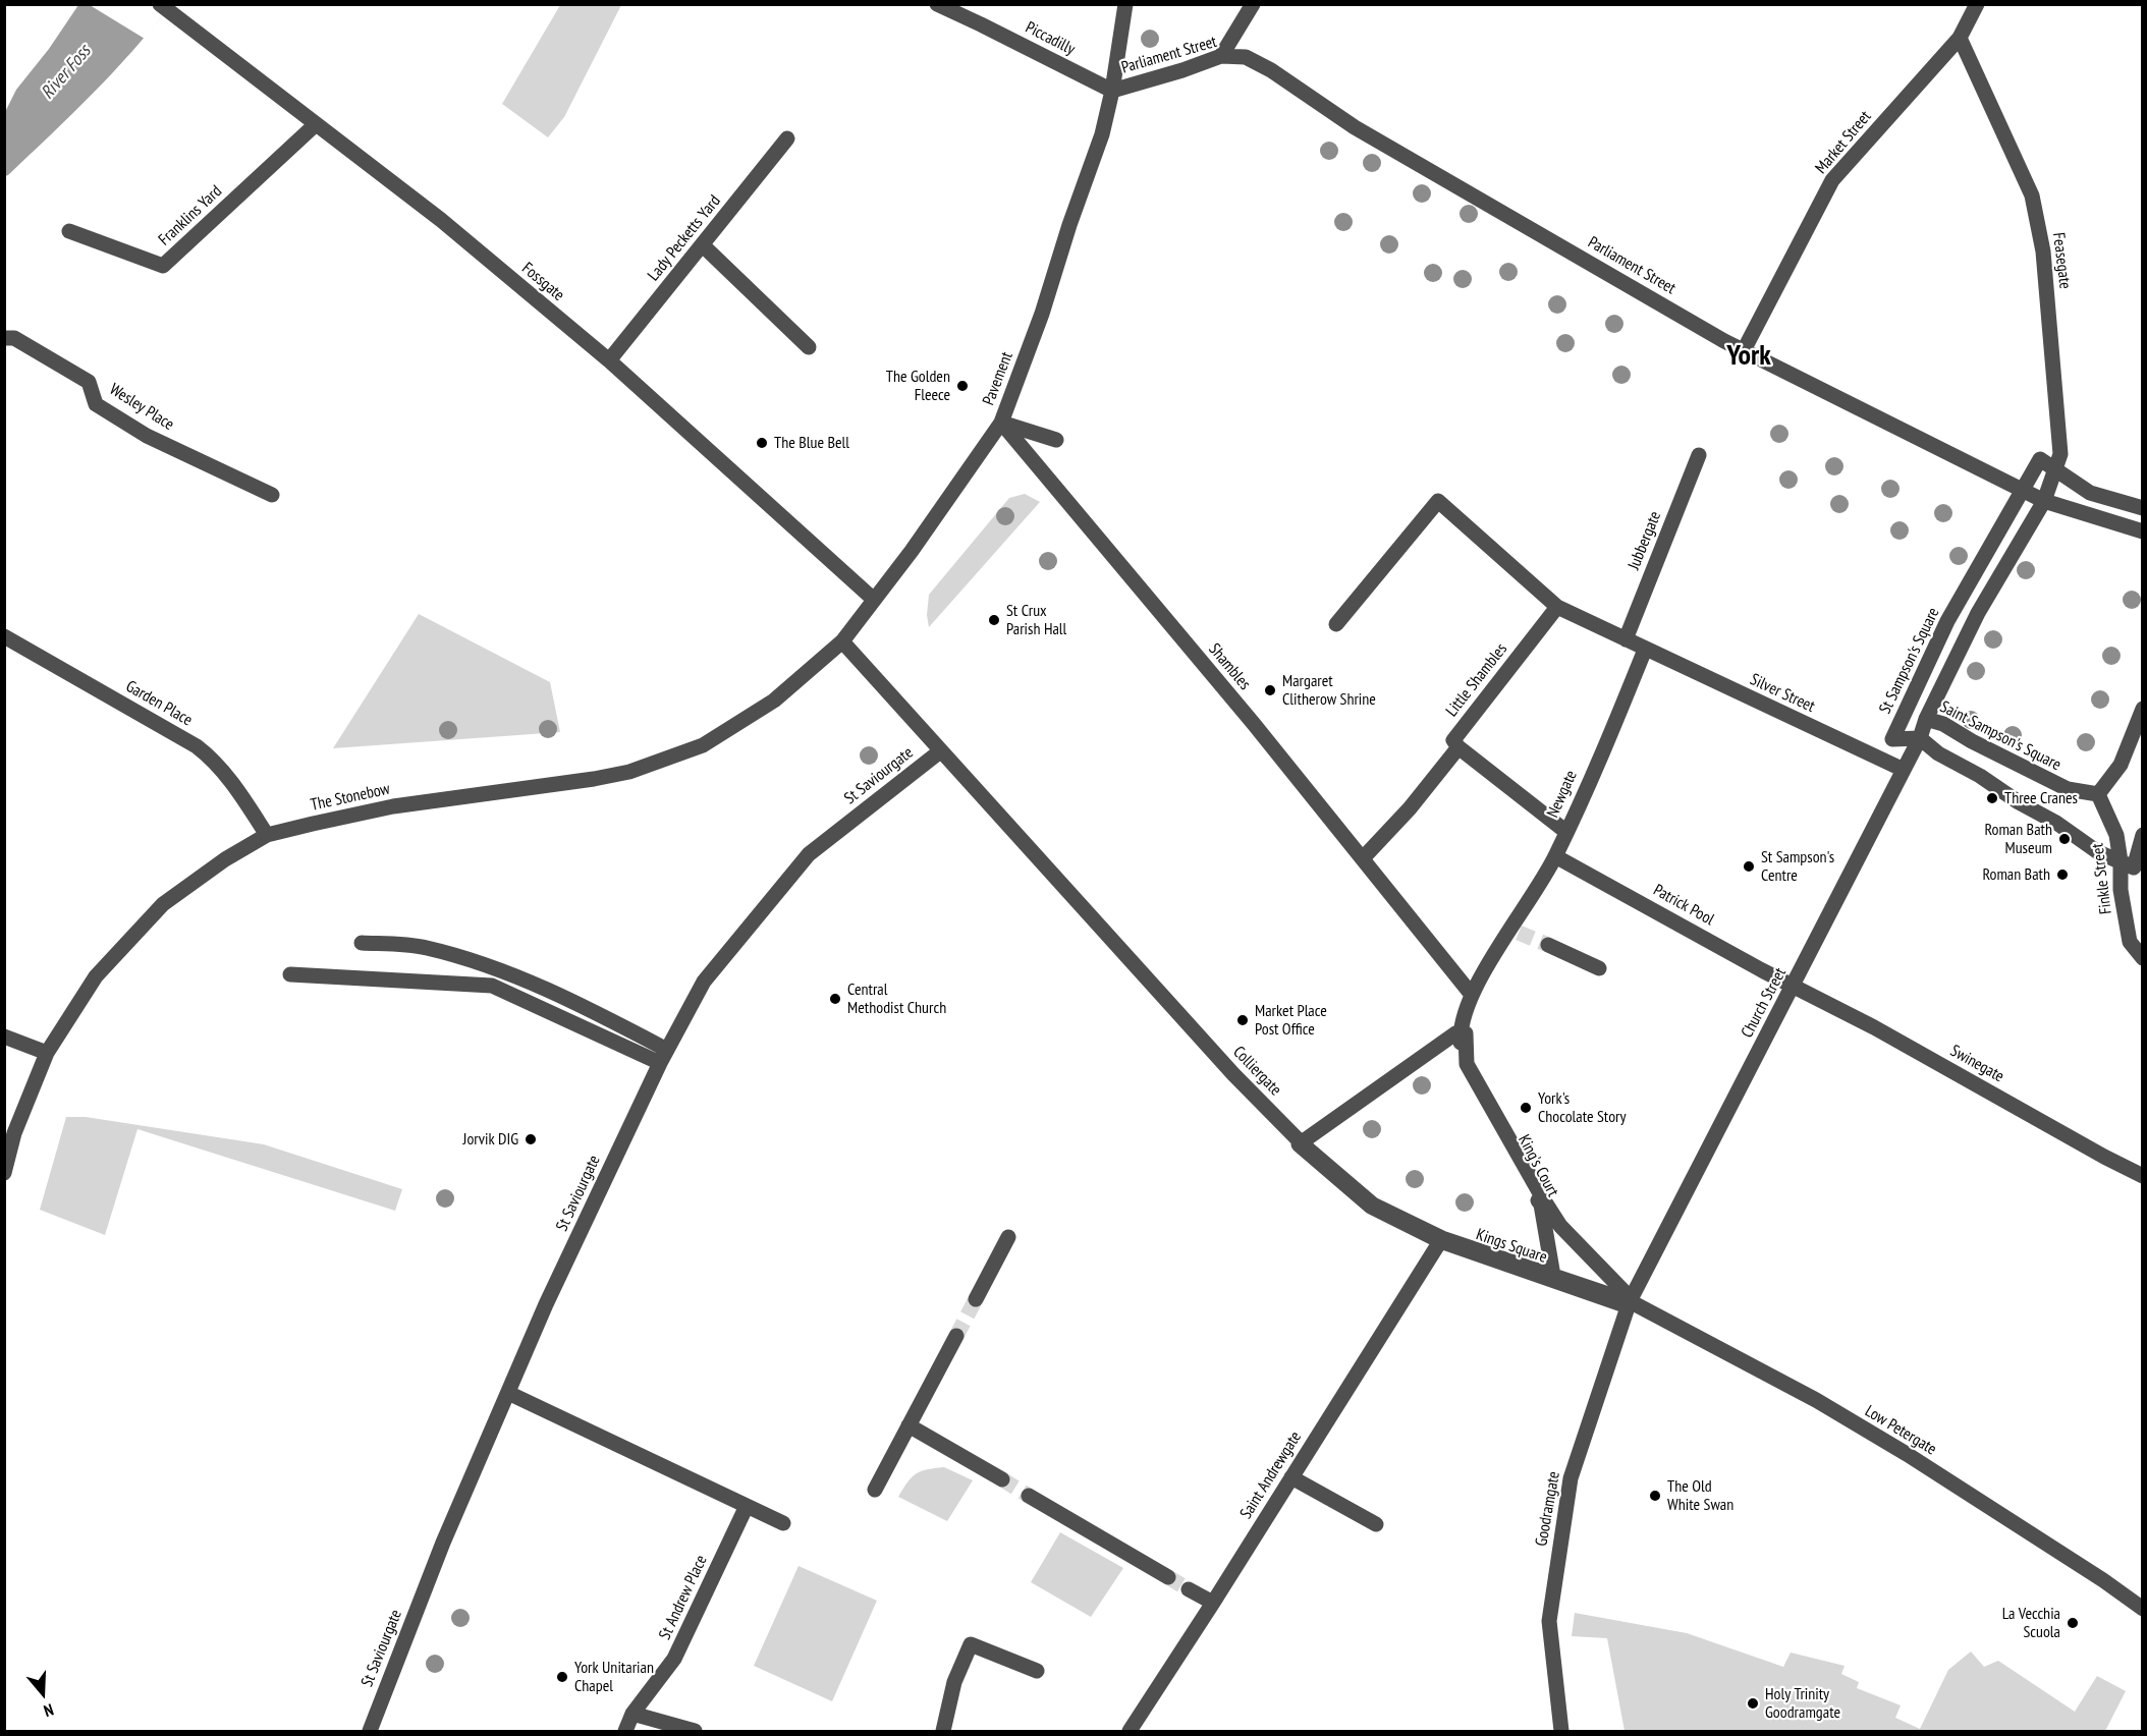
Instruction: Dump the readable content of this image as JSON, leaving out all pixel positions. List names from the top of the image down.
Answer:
{
  "streets": {
    "street": [
      "Piccadilly",
      "Parliament Street",
      "Market Street",
      "Franklins Yard",
      "Lady Pecketts Yard",
      "Feasegate",
      "Fossgate",
      "Pavement",
      "Wesley Place",
      "Jubbergate",
      "St Sampson's Square",
      "Shambles",
      "Little Shambles",
      "Silver Street",
      "Garden Place",
      "Saint Sampson's Square",
      "St Saviourgate",
      "Newgate",
      "The Stonebow",
      "Finkle Street",
      "Patrick Pool",
      "Church Street",
      "Swinegate",
      "Colliergate",
      "King's Court",
      "Kings Square",
      "Low Petergate",
      "Saint Andrewgate",
      "Goodramgate",
      "St Andrew Place"
    ]
  },
  "crossings": [
    ["Piccadilly", "Parliament Street"],
    ["Piccadilly", "Pavement"],
    ["Parliament Street", "Market Street"],
    ["Parliament Street", "Feasegate"],
    ["Parliament Street", "Pavement"],
    ["Parliament Street", "St Sampson's Square"],
    ["Parliament Street", "Saint Sampson's Square"],
    ["Market Street", "Feasegate"],
    ["Franklins Yard", "Fossgate"],
    ["Lady Pecketts Yard", "Fossgate"],
    ["Feasegate", "St Sampson's Square"],
    ["Feasegate", "Saint Sampson's Square"],
    ["Fossgate", "Pavement"],
    ["Pavement", "Shambles"],
    ["Pavement", "The Stonebow"],
    ["Pavement", "Colliergate"],
    ["Jubbergate", "Silver Street"],
    ["St Sampson's Square", "Church Street"],
    ["Shambles", "Little Shambles"],
    ["Shambles", "King's Court"],
    ["Little Shambles", "Silver Street"],
    ["Silver Street", "Newgate"],
    ["Silver Street", "Church Street"],
    ["Garden Place", "The Stonebow"],
    ["Saint Sampson's Square", "Finkle Street"],
    ["Saint Sampson's Square", "Church Street"],
    ["St Saviourgate", "Colliergate"],
    ["Newgate", "Patrick Pool"],
    ["Newgate", "King's Court"],
    ["The Stonebow", "Colliergate"],
    ["Patrick Pool", "Church Street"],
    ["Patrick Pool", "Swinegate"],
    ["Church Street", "Swinegate"],
    ["Church Street", "Colliergate"],
    ["Church Street", "Kings Square"],
    ["Church Street", "Low Petergate"],
    ["Church Street", "Goodramgate"],
    ["Colliergate", "King's Court"],
    ["Colliergate", "Kings Square"],
    ["Colliergate", "Low Petergate"],
    ["Colliergate", "Saint Andrewgate"],
    ["Colliergate", "Goodramgate"],
    ["King's Court", "Kings Square"],
    ["Kings Square", "Low Petergate"],
    ["Kings Square", "Saint Andrewgate"],
    ["Kings Square", "Goodramgate"],
    ["Low Petergate", "Goodramgate"]
  ],
  "districts": ["York"],
  "water": ["River Foss"],
  "places": [
    "The Golden Fleece",
    "The Blue Bell",
    "St Crux Parish Hall",
    "Margaret Clitherow Shrine",
    "Three Cranes",
    "Roman Bath Museum",
    "St Sampson's Centre",
    "Roman Bath",
    "Central Methodist Church",
    "Market Place Post Office",
    "York's Chocolate Story",
    "Jorvik DIG",
    "The Old White Swan",
    "La Vecchia Scuola",
    "York Unitarian Chapel",
    "Holy Trinity Goodramgate"
  ],
  "north": "bottom"
}
